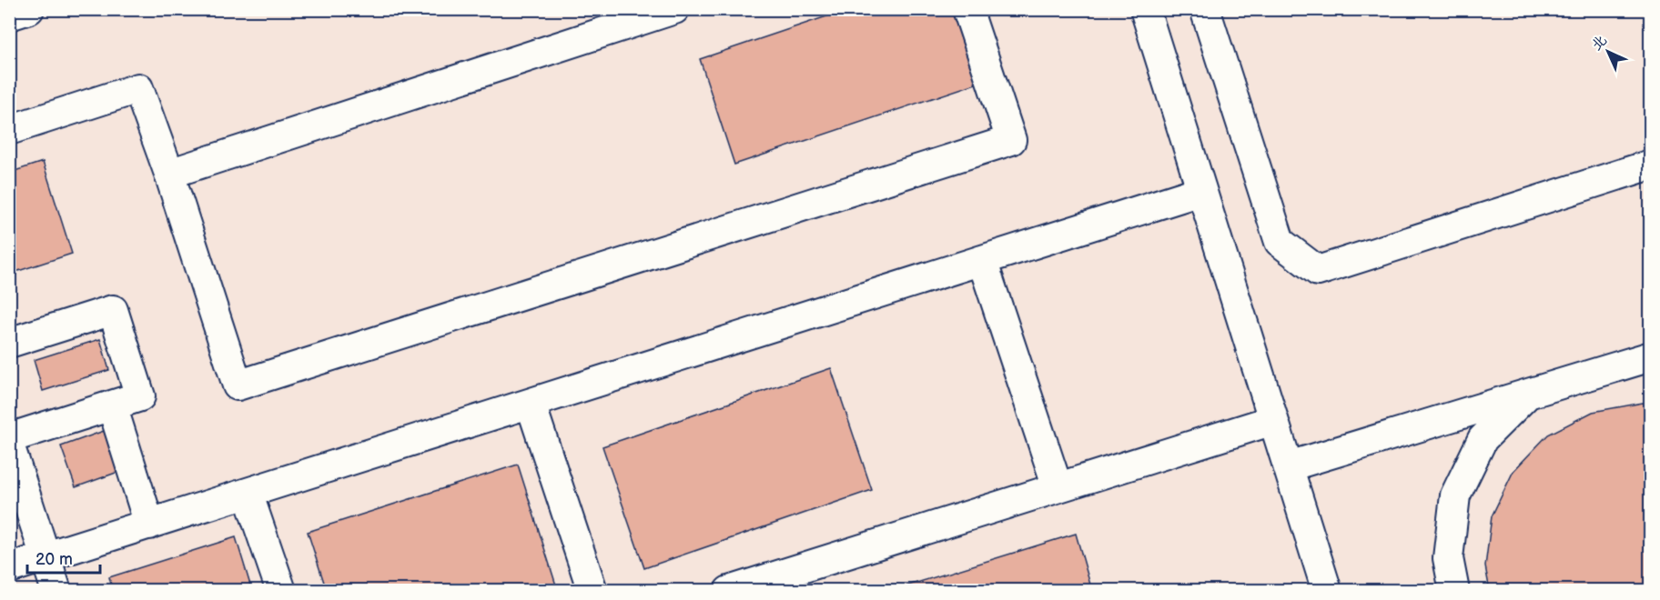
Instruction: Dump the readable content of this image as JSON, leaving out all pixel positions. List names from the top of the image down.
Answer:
{
  "scale_bar": "20 m",
  "north": "top left"
}
